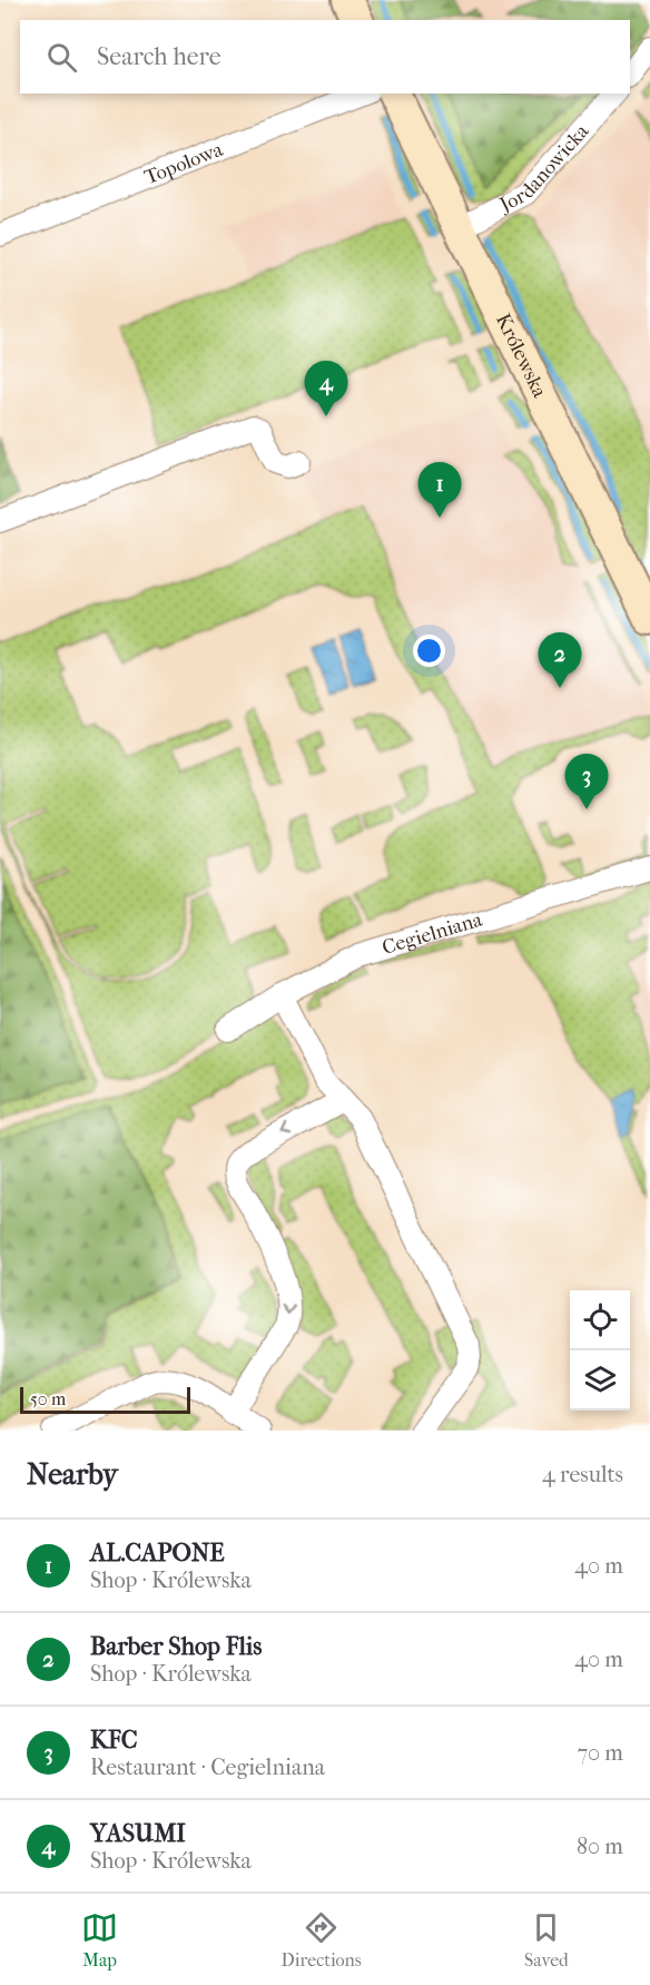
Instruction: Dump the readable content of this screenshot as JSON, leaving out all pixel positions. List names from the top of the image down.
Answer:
{
  "streets": {
    "main road": ["Królewska"],
    "street": ["Topolowa", "Jordanowicka", "Cegielniana"]
  },
  "crossings": [
    ["Jordanowicka", "Królewska"]
  ],
  "scale_bar": "50 m",
  "page": {
    "search": "Search here",
    "pins": [
      "4",
      "1",
      "2",
      "3"
    ],
    "scale": "50 m",
    "heading": ["Nearby", "4 results"],
    "list": [
      {
        "mark": "1",
        "name": "AL.CAPONE",
        "note": "Shop · Królewska",
        "value": "40 m"
      },
      {
        "mark": "2",
        "name": "Barber Shop Flis",
        "note": "Shop · Królewska",
        "value": "40 m"
      },
      {
        "mark": "3",
        "name": "KFC",
        "note": "Restaurant · Cegielniana",
        "value": "70 m"
      },
      {
        "mark": "4",
        "name": "YASUMI",
        "note": "Shop · Królewska",
        "value": "80 m"
      }
    ],
    "nav": ["Map", "Directions", "Saved"]
  }
}
